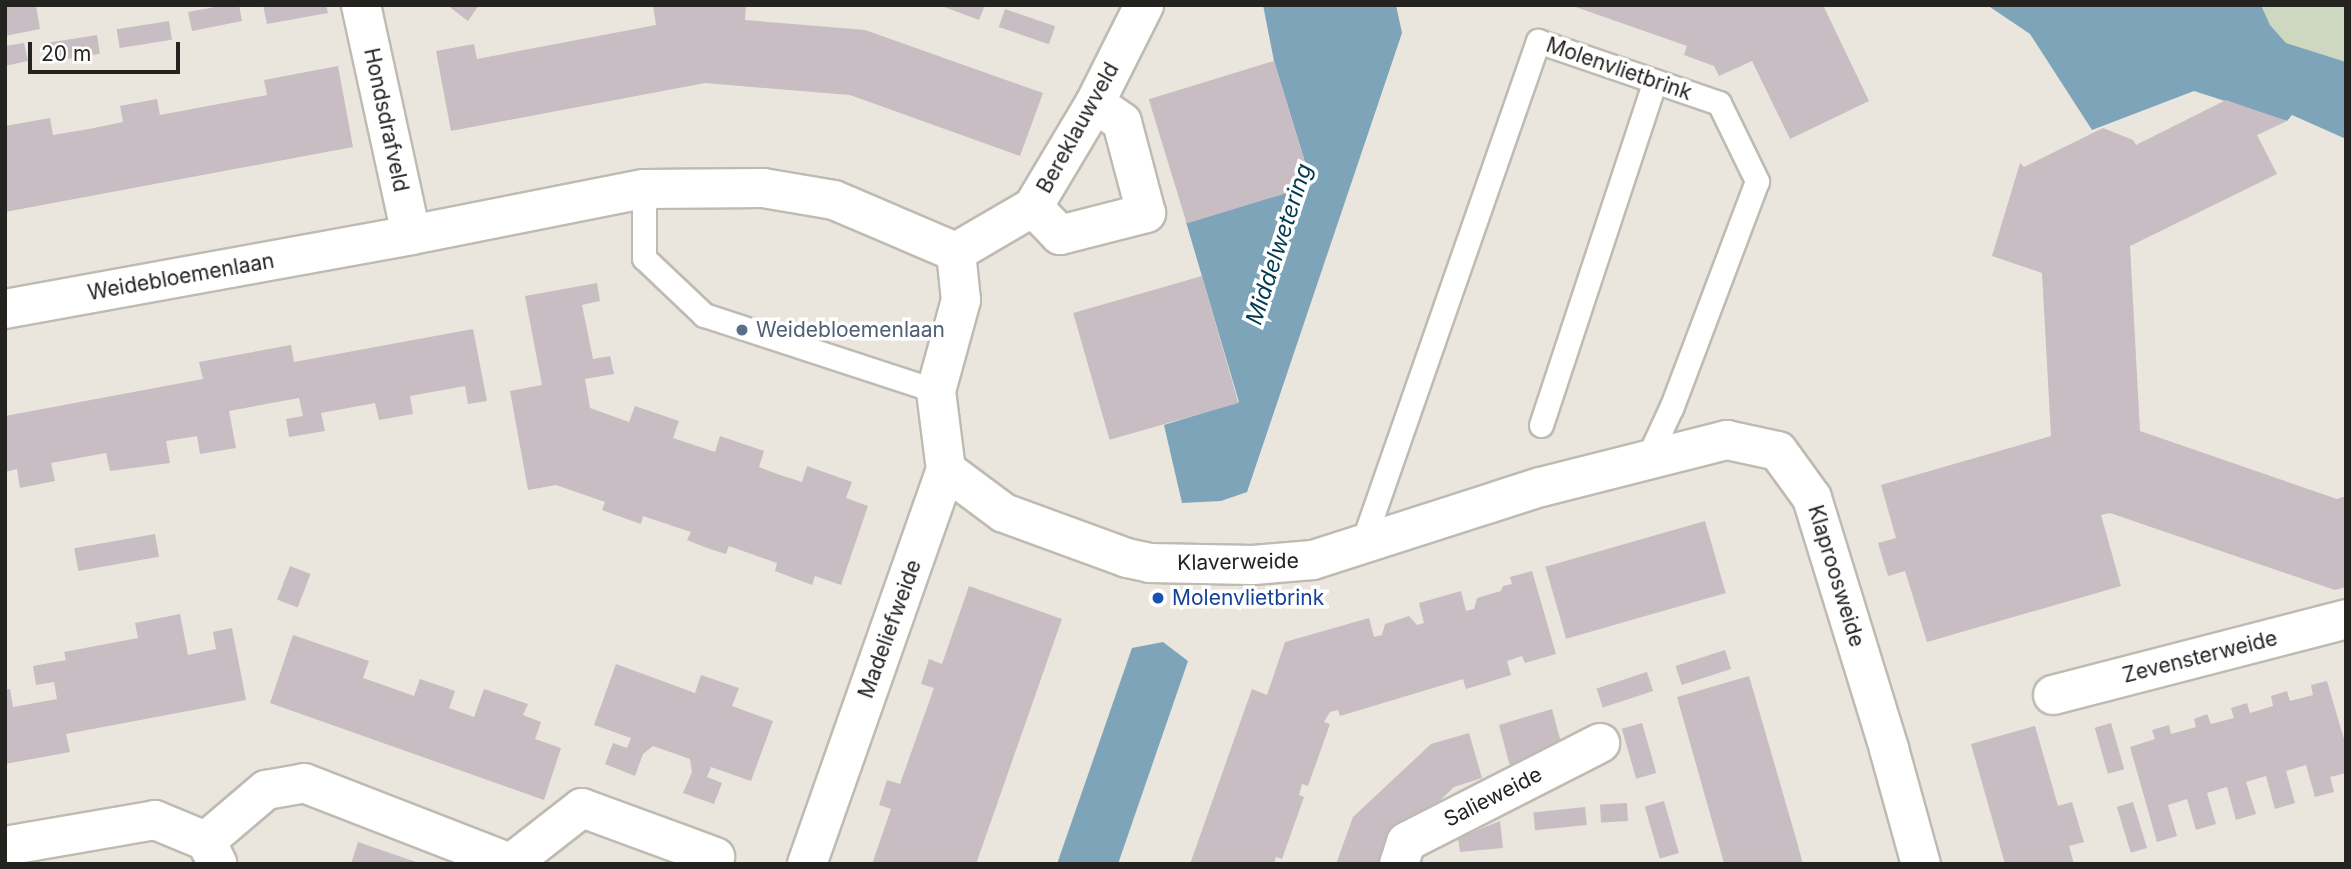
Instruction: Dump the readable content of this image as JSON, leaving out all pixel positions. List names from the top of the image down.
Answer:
{
  "streets": {
    "street": [
      "Hondsdrafveld",
      "Bereklauwveld",
      "Weidebloemenlaan",
      "Klaverweide",
      "Klaproosweide",
      "Madeliefweide",
      "Zevensterweide",
      "Salieweide"
    ],
    "lane": ["Molenvlietbrink"]
  },
  "crossings": [
    ["Molenvlietbrink", "Klaverweide"],
    ["Molenvlietbrink", "Klaproosweide"],
    ["Hondsdrafveld", "Weidebloemenlaan"],
    ["Bereklauwveld", "Weidebloemenlaan"],
    ["Klaverweide", "Klaproosweide"],
    ["Klaverweide", "Madeliefweide"]
  ],
  "water": ["Middelwetering"],
  "places": ["Weidebloemenlaan", "Molenvlietbrink"],
  "scale_bar": "20 m"
}
